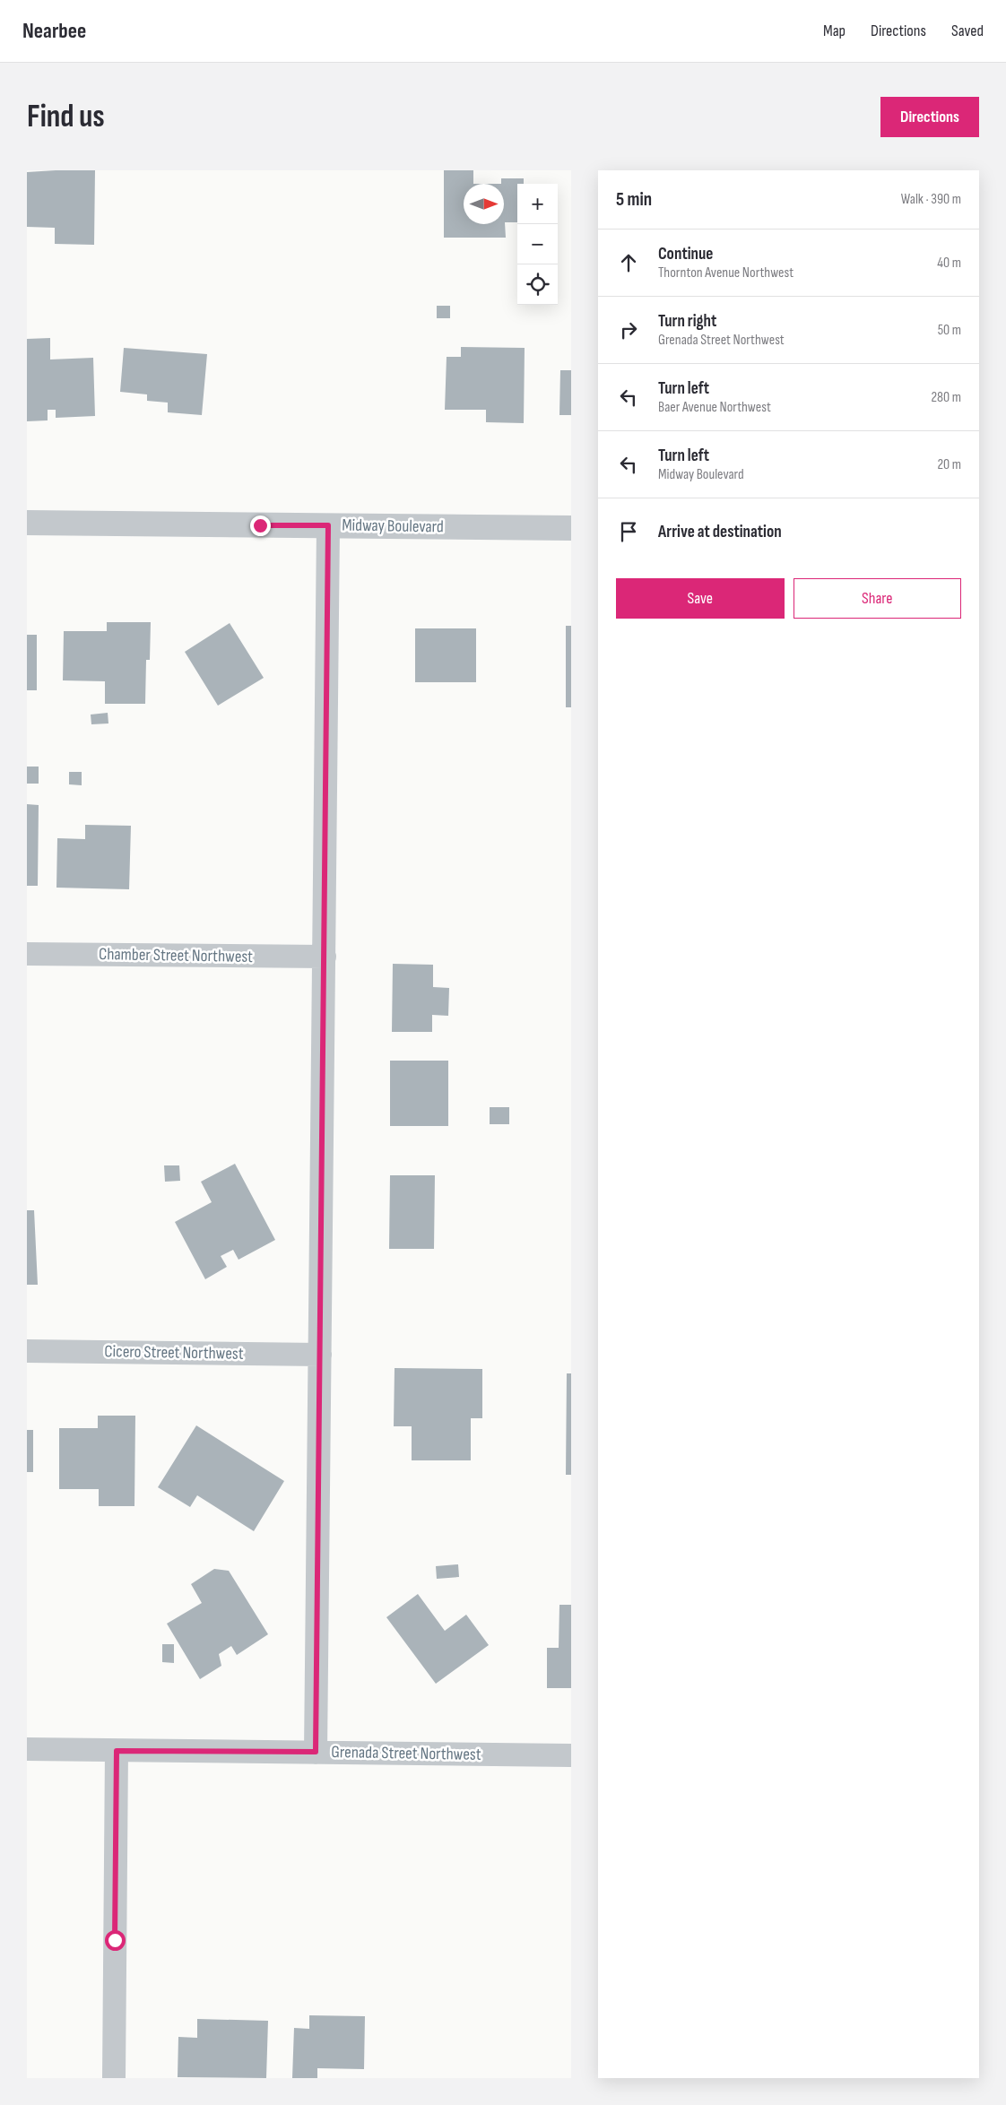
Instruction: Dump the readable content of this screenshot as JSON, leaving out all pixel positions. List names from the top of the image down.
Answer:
{
  "streets": {
    "street": [
      "Midway Boulevard",
      "Chamber Street Northwest",
      "Cicero Street Northwest",
      "Grenada Street Northwest"
    ]
  },
  "north": "right",
  "page": {
    "header": "Nearbee",
    "nav": ["Map", "Directions", "Saved"],
    "buttons": [
      "Directions",
      ["Save", "Share"]
    ],
    "title": "Find us",
    "heading": ["5 min", "Walk · 390 m"],
    "map_buttons": ["+", "−"],
    "list": [
      ["Continue", "Thornton Avenue Northwest", "40 m"],
      ["Turn right", "Grenada Street Northwest", "50 m"],
      ["Turn left", "Baer Avenue Northwest", "280 m"],
      ["Turn left", "Midway Boulevard", "20 m"],
      "Arrive at destination"
    ]
  }
}
